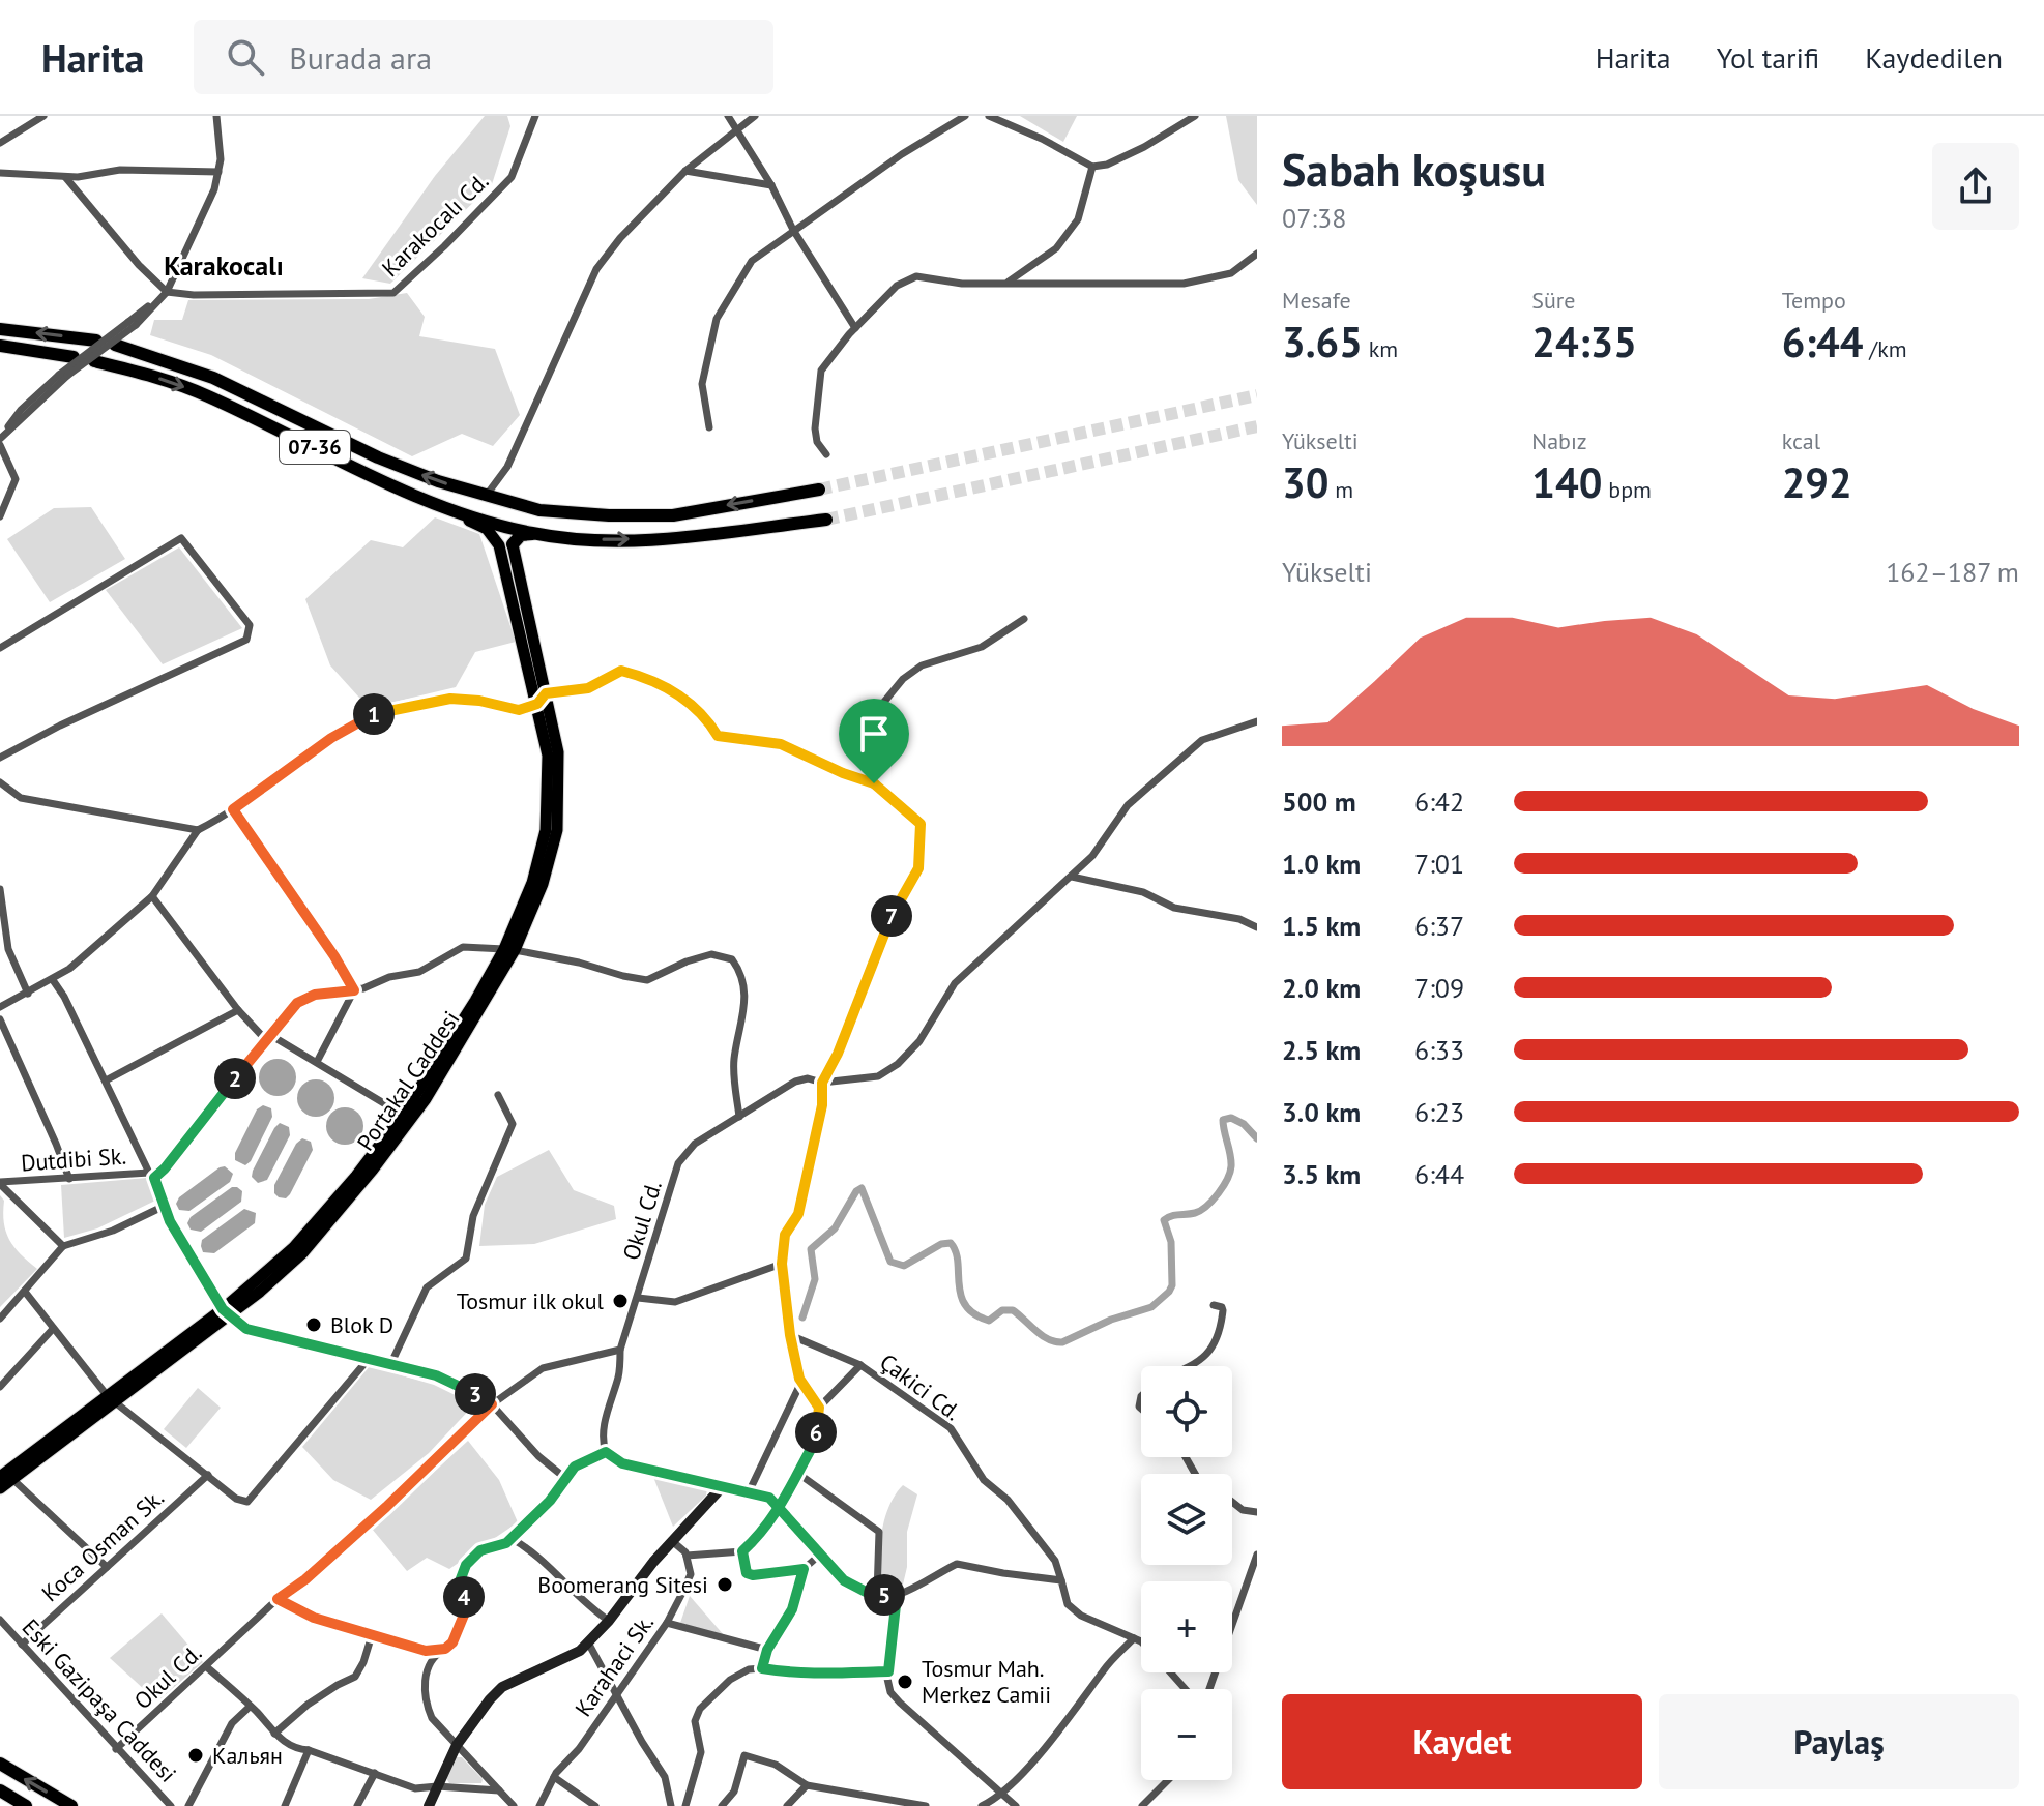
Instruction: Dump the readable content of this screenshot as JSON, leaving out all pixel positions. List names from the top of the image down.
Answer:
{
  "streets": {
    "highway": ["07-36"],
    "main road": ["Portakal Caddesi"],
    "street": [
      "Karakocalı Cd.",
      "Dutdibi Sk.",
      "Okul Cd.",
      "Çakici Cd.",
      "Koca Osman Sk.",
      "Karahaci Sk.",
      "Eski Gazipaşa Caddesi"
    ]
  },
  "crossings": [
    ["Okul Cd.", "Eski Gazipaşa Caddesi"],
    ["Koca Osman Sk.", "Eski Gazipaşa Caddesi"]
  ],
  "districts": ["Karakocalı"],
  "places": [
    "Tosmur ilk okul",
    "Blok D",
    "Boomerang Sitesi",
    "Tosmur Mah. Merkez Camii",
    "Кальян"
  ],
  "page": {
    "header": "Harita",
    "search": "Burada ara",
    "nav": ["Harita", "Yol tarifi", "Kaydedilen"],
    "heading": ["Sabah koşusu", "07:38"],
    "stats": [
      ["Mesafe", "3.65 km"],
      ["Süre", "24:35"],
      ["Tempo", "6:44 /km"],
      ["Yükselti", "30 m"],
      ["Nabız", "140 bpm"],
      ["kcal", "292"]
    ],
    "chart": ["Yükselti", "162–187 m"],
    "pins": [
      "1",
      "7",
      "2",
      "3",
      "6",
      "5",
      "4"
    ],
    "list": [
      {
        "name": "500 m",
        "note": "6:42"
      },
      {
        "name": "1.0 km",
        "note": "7:01"
      },
      {
        "name": "1.5 km",
        "note": "6:37"
      },
      {
        "name": "2.0 km",
        "note": "7:09"
      },
      {
        "name": "2.5 km",
        "note": "6:33"
      },
      {
        "name": "3.0 km",
        "note": "6:23"
      },
      {
        "name": "3.5 km",
        "note": "6:44"
      }
    ],
    "map_buttons": ["+", "−"],
    "buttons": ["Kaydet", "Paylaş"]
  }
}
